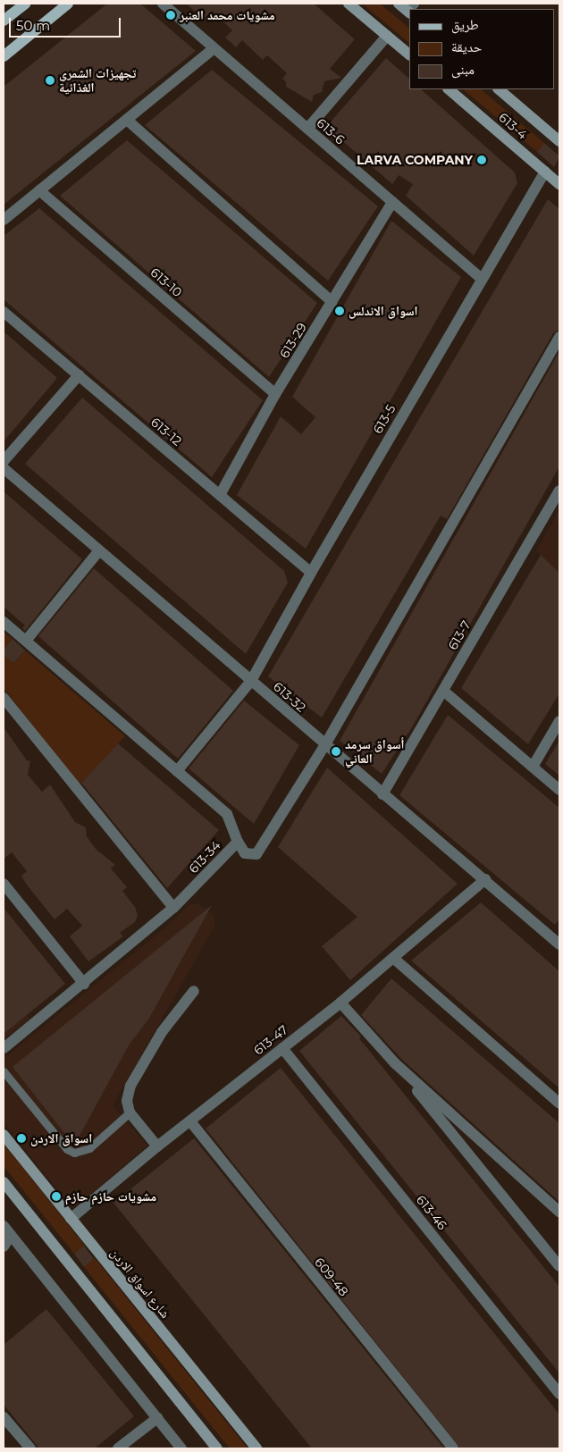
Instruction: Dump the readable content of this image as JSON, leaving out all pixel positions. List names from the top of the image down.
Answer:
{
  "streets": {
    "main road": ["613-4", "شارع اسواق الاردن"],
    "street": [
      "613-6",
      "613-10",
      "613-29",
      "613-5",
      "613-12",
      "613-7",
      "613-32",
      "613-34",
      "613-47",
      "613-46",
      "609-48"
    ]
  },
  "crossings": [
    ["613-4", "613-5"],
    ["613-6", "613-29"],
    ["613-6", "613-5"],
    ["613-10", "613-29"],
    ["613-29", "613-12"],
    ["613-5", "613-12"],
    ["613-5", "613-32"],
    ["613-5", "613-34"],
    ["613-7", "613-32"],
    ["613-32", "613-47"],
    ["613-47", "613-46"],
    ["613-47", "609-48"],
    ["613-47", "شارع اسواق الاردن"]
  ],
  "places": [
    "مشويات محمد العنبر",
    "تجهيزات الشمري الغذائية",
    "LARVA COMPANY",
    "اسواق الاندلس",
    "أسواق سرمد العاني",
    "اسواق الاردن",
    "مشويات حازم حازم"
  ],
  "legend": ["طريق", "حديقة", "مبنى"],
  "scale_bar": "50 m"
}
